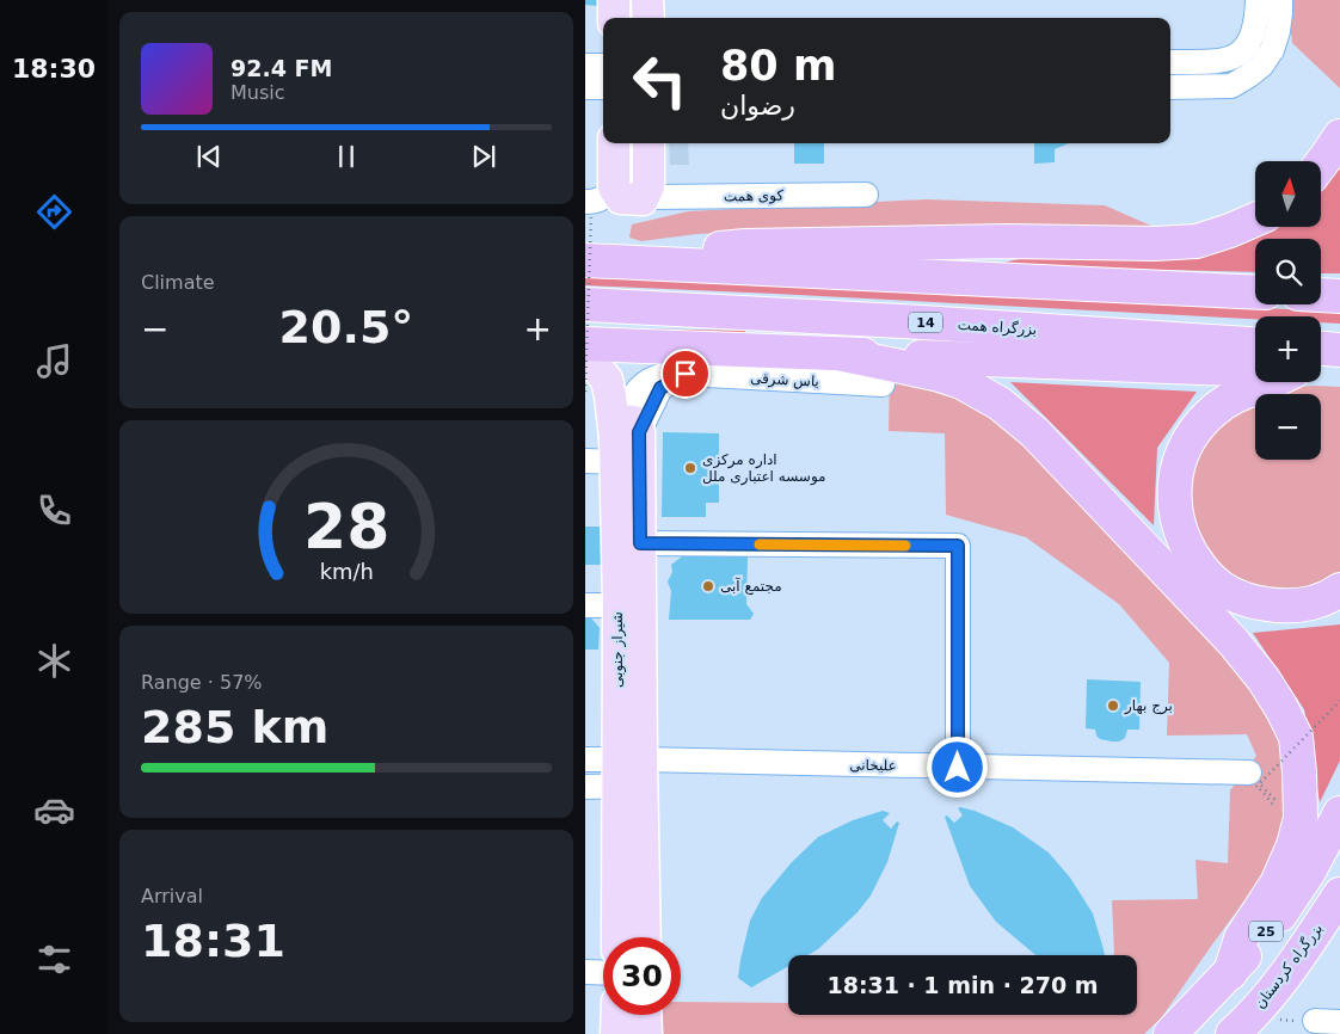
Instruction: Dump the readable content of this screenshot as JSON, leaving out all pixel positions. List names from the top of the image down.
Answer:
{
  "streets": {
    "highway": [
      "14",
      "بزرگراه همت",
      "25",
      "بزرگراه کردستان"
    ],
    "main road": ["شیراز جنوبی"],
    "street": ["کوی همت", "یاس شرقی", "علیخانی"]
  },
  "crossings": [
    ["یاس شرقی", "شیراز جنوبی"],
    ["شیراز جنوبی", "علیخانی"]
  ],
  "places": ["اداره مرکزی موسسه اعتباری ملل", "مجتمع آبی", "برج بهار"],
  "north": "top",
  "page": {
    "tabs": "18:30",
    "turn": ["80 m", "رضوان"],
    "song": ["92.4 FM", "Music"],
    "map_buttons": ["+", "−"],
    "tile": [
      "Climate",
      ["Range · 57%", "285 km"],
      ["Arrival", "18:31"]
    ],
    "heat": ["−", "20.5°", "+"],
    "limit": "30",
    "trip": "18:31 · 1 min · 270 m",
    "gauge": ["28", "km/h"]
  }
}
